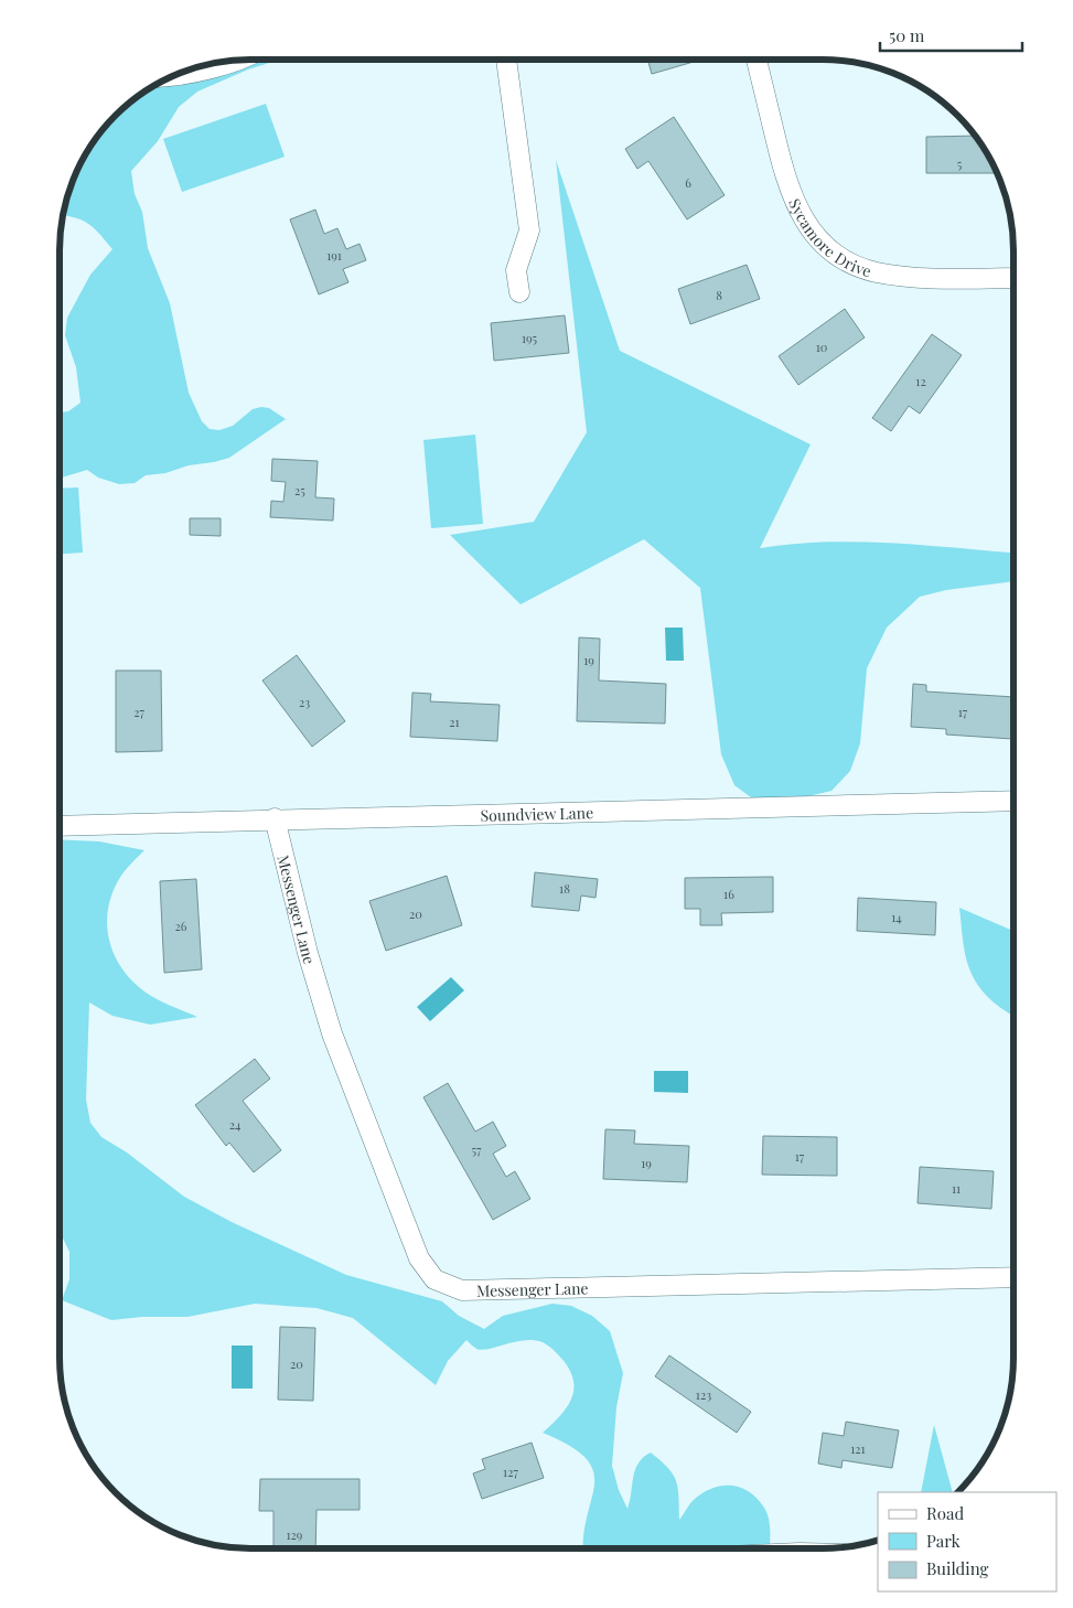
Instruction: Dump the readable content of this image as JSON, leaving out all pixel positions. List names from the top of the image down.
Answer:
{
  "streets": {
    "street": ["Sycamore Drive", "Soundview Lane", "Messenger Lane"]
  },
  "crossings": [
    ["Soundview Lane", "Messenger Lane"]
  ],
  "house_numbers": [
    "5",
    "6",
    "191",
    "8",
    "195",
    "10",
    "12",
    "25",
    "19",
    "23",
    "27",
    "17",
    "21",
    "18",
    "16",
    "20",
    "14",
    "26",
    "24",
    "57",
    "17",
    "19",
    "11",
    "20",
    "123",
    "121",
    "127",
    "129"
  ],
  "legend": ["Road", "Park", "Building"],
  "scale_bar": "50 m"
}
